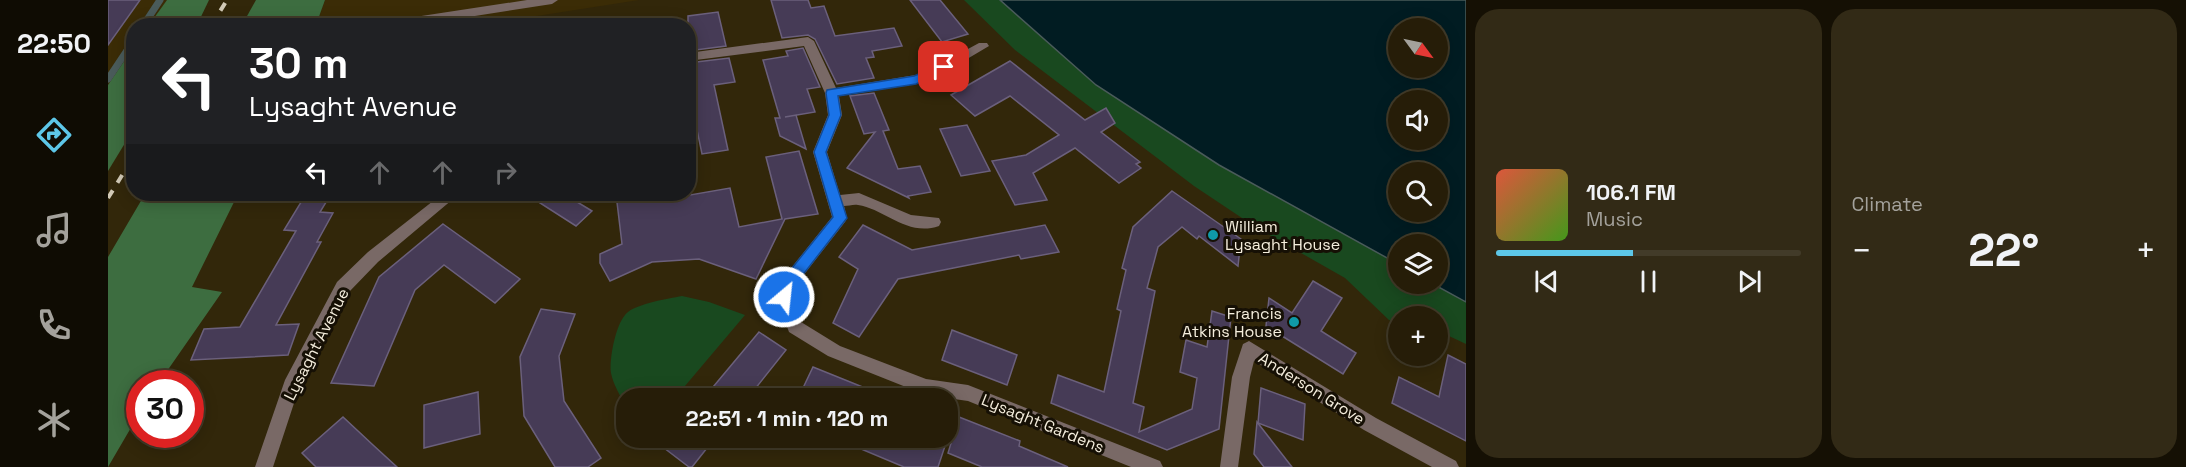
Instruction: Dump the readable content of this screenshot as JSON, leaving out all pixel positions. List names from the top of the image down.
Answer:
{
  "streets": {
    "street": ["Lysaght Avenue", "Anderson Grove", "Lysaght Gardens"]
  },
  "places": ["William Lysaght House", "Francis Atkins House"],
  "north": "bottom right",
  "page": {
    "tabs": "22:50",
    "tile": "Climate",
    "map_buttons": "+",
    "turn": ["30 m", "Lysaght Avenue"],
    "song": ["106.1 FM", "Music"],
    "heat": ["−", "22°", "+"],
    "limit": "30",
    "trip": "22:51 · 1 min · 120 m"
  }
}
